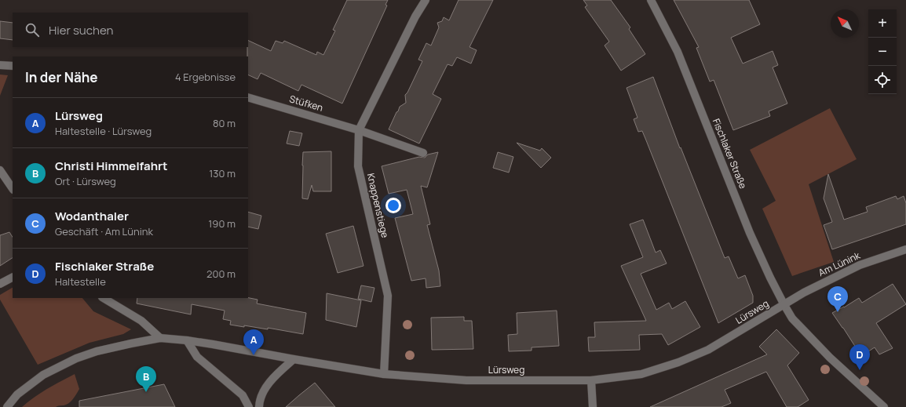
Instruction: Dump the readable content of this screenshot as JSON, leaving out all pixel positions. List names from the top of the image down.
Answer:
{
  "streets": {
    "street": [
      "Stüfken",
      "Fischlaker Straße",
      "Knappenstiege",
      "Am Lünink",
      "Lürsweg"
    ]
  },
  "crossings": [
    ["Stüfken", "Knappenstiege"],
    ["Fischlaker Straße", "Am Lünink"],
    ["Fischlaker Straße", "Lürsweg"],
    ["Knappenstiege", "Lürsweg"],
    ["Am Lünink", "Lürsweg"]
  ],
  "north": "top left",
  "page": {
    "map_buttons": ["+", "−"],
    "search": "Hier suchen",
    "heading": ["In der Nähe", "4 Ergebnisse"],
    "list": [
      {
        "mark": "A",
        "name": "Lürsweg",
        "note": "Haltestelle · Lürsweg",
        "value": "80 m"
      },
      {
        "mark": "B",
        "name": "Christi Himmelfahrt",
        "note": "Ort · Lürsweg",
        "value": "130 m"
      },
      {
        "mark": "C",
        "name": "Wodanthaler",
        "note": "Geschäft · Am Lünink",
        "value": "190 m"
      },
      {
        "mark": "D",
        "name": "Fischlaker Straße",
        "note": "Haltestelle",
        "value": "200 m"
      }
    ],
    "pins": [
      "C",
      "A",
      "D",
      "B"
    ]
  }
}
